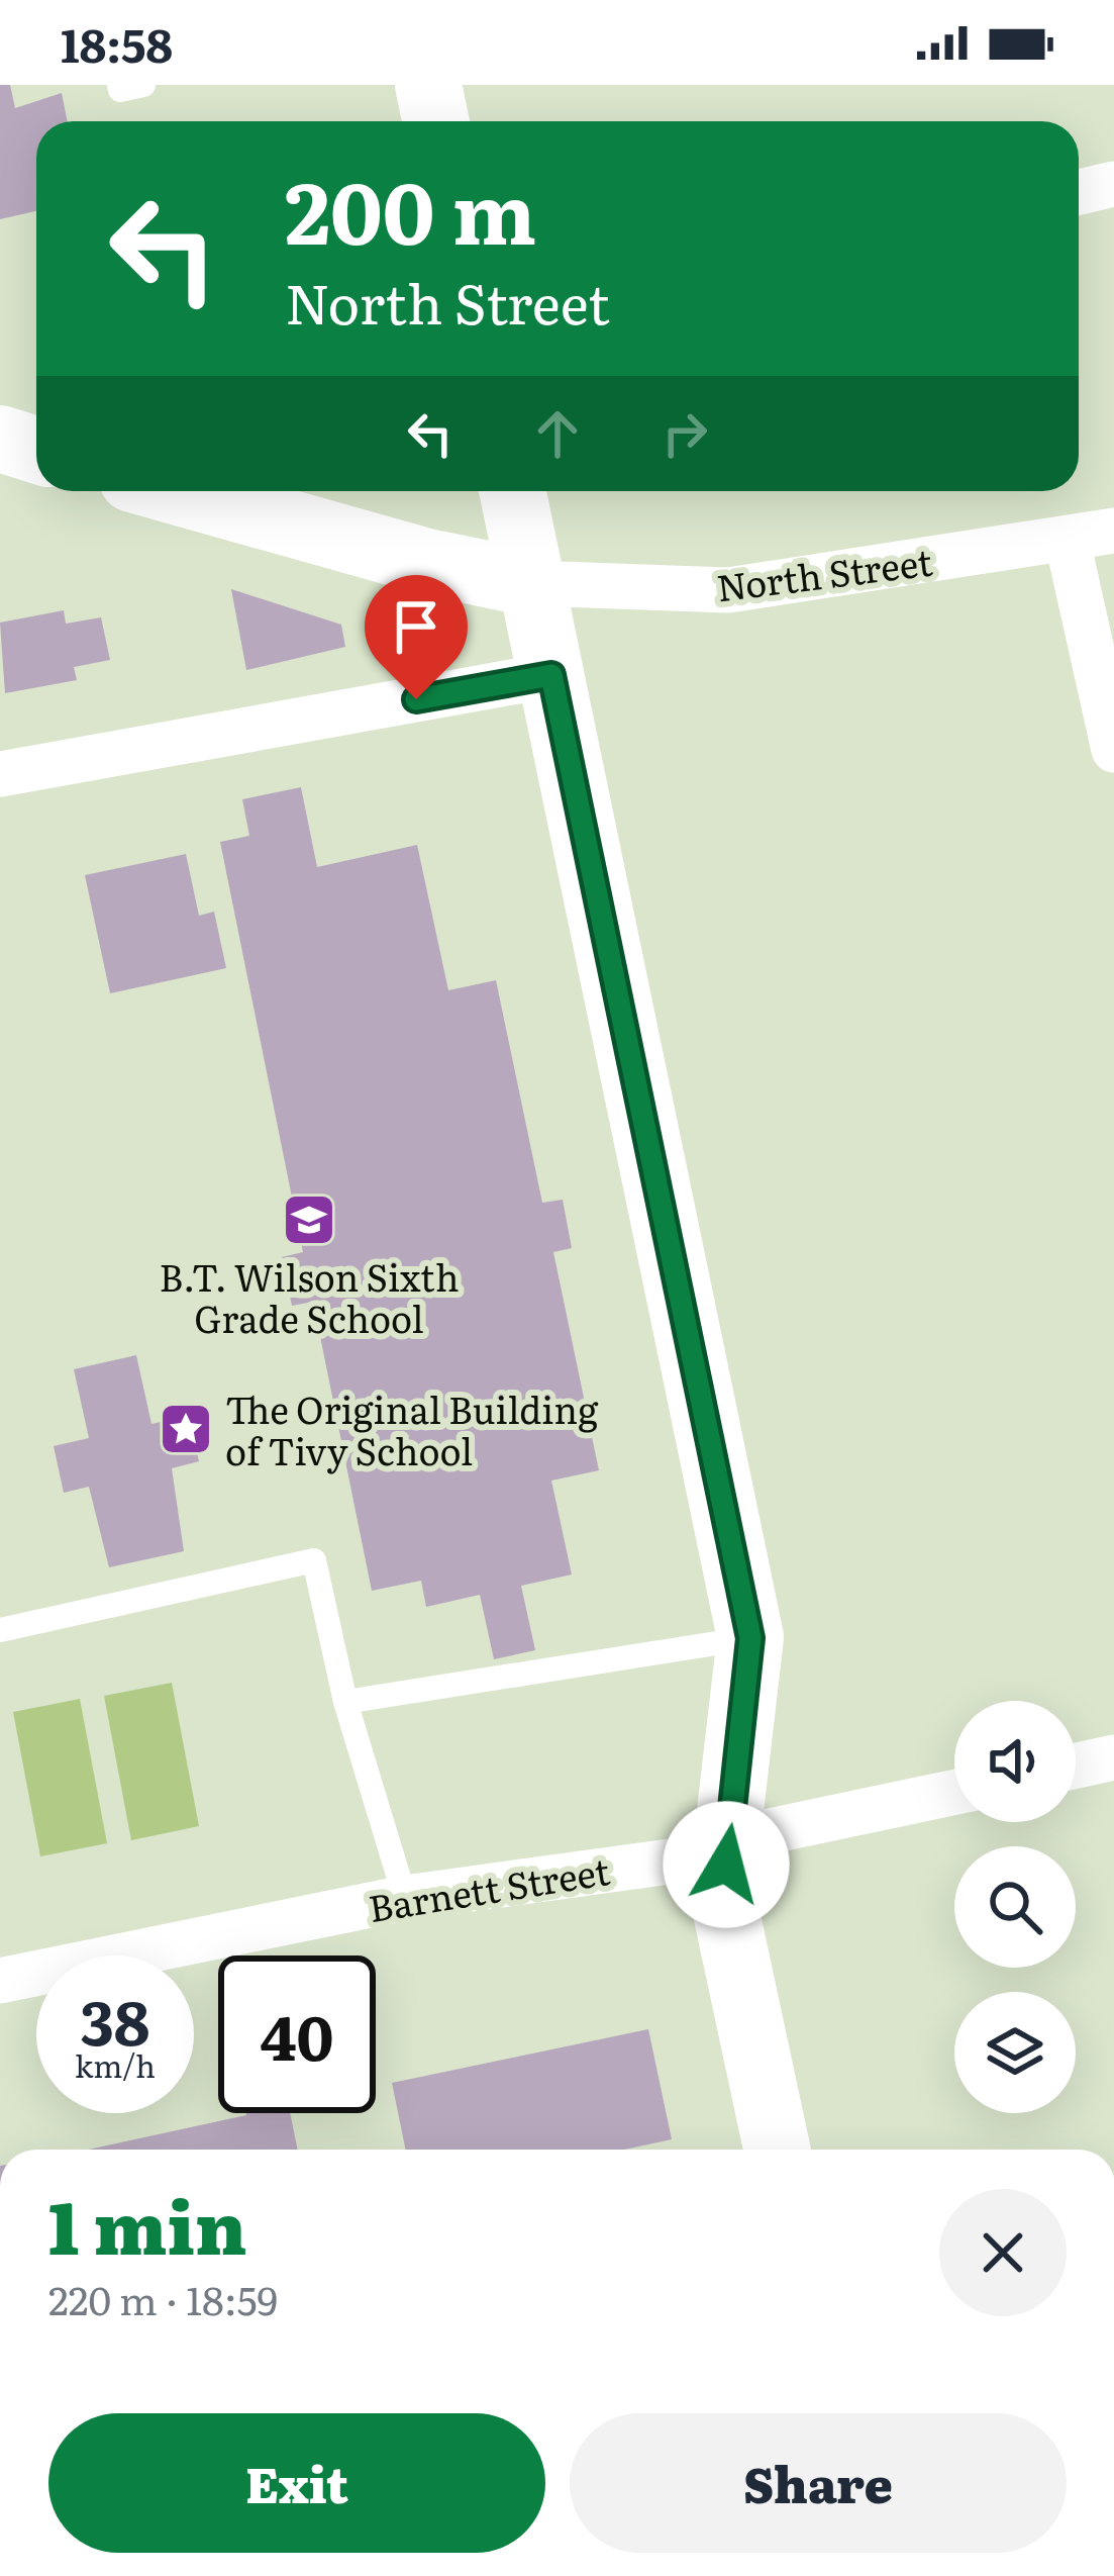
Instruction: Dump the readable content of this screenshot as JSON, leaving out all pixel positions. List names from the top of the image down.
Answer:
{
  "streets": {
    "street": ["North Street", "Barnett Street"]
  },
  "places": {
    "school or university": ["B.T. Wilson Sixth Grade School"],
    "place": ["The Original Building of Tivy School"]
  },
  "page": {
    "status": "18:58",
    "turn": ["200 m", "North Street"],
    "speed": "38 km/h",
    "limit": "40",
    "heading": ["1 min", "220 m · 18:59"],
    "buttons": ["Exit", "Share"]
  }
}
